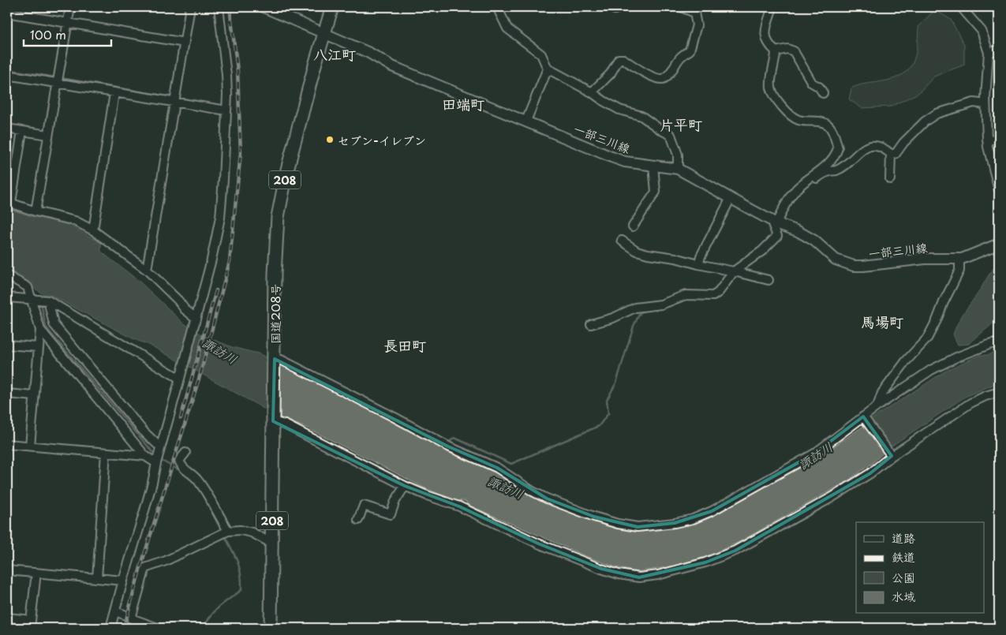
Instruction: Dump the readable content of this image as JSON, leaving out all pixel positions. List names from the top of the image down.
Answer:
{
  "streets": {
    "highway": ["208", "国道208号"],
    "main road": ["一部三川線"]
  },
  "crossings": [
    ["一部三川線", "国道208号"]
  ],
  "districts": [
    "八江町",
    "田端町",
    "片平町",
    "馬場町",
    "長田町"
  ],
  "water": ["諏訪川"],
  "places": ["セブン-イレブン"],
  "legend": [
    "道路",
    "鉄道",
    "公園",
    "水域"
  ],
  "scale_bar": "100 m"
}
